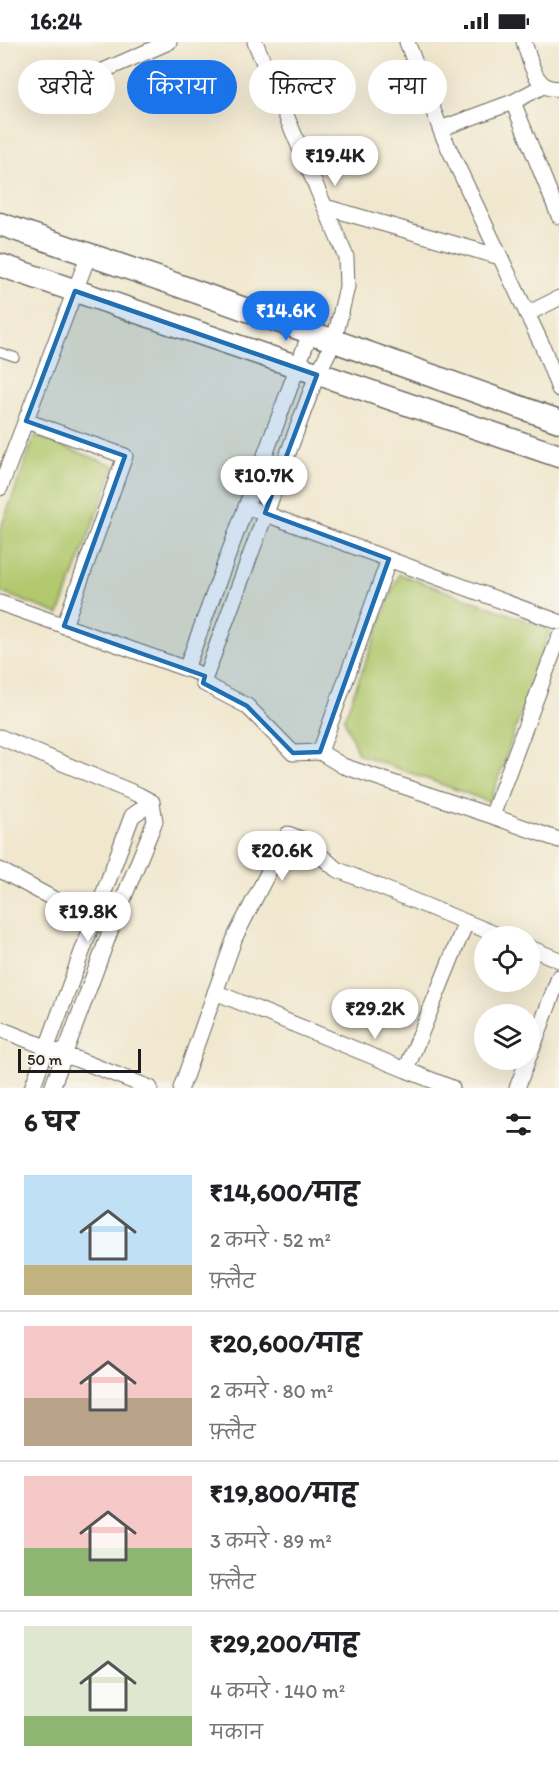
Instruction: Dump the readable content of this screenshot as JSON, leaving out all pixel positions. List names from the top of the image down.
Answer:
{
  "scale_bar": "50 m",
  "page": {
    "status": "16:24",
    "chip": [
      "खरीदें",
      "किराया",
      "फ़िल्टर",
      "नया"
    ],
    "price": [
      "₹19.4K",
      "₹14.6K",
      "₹10.7K",
      "₹20.6K",
      "₹19.8K",
      "₹29.2K"
    ],
    "scale": "50 m",
    "heading": "6 घर",
    "list": [
      {
        "name": "₹14,600/माह",
        "note": "2 कमरे · 52 m² · फ़्लैट"
      },
      {
        "name": "₹20,600/माह",
        "note": "2 कमरे · 80 m² · फ़्लैट"
      },
      {
        "name": "₹19,800/माह",
        "note": "3 कमरे · 89 m² · फ़्लैट"
      },
      {
        "name": "₹29,200/माह",
        "note": "4 कमरे · 140 m² · मकान"
      }
    ]
  }
}
